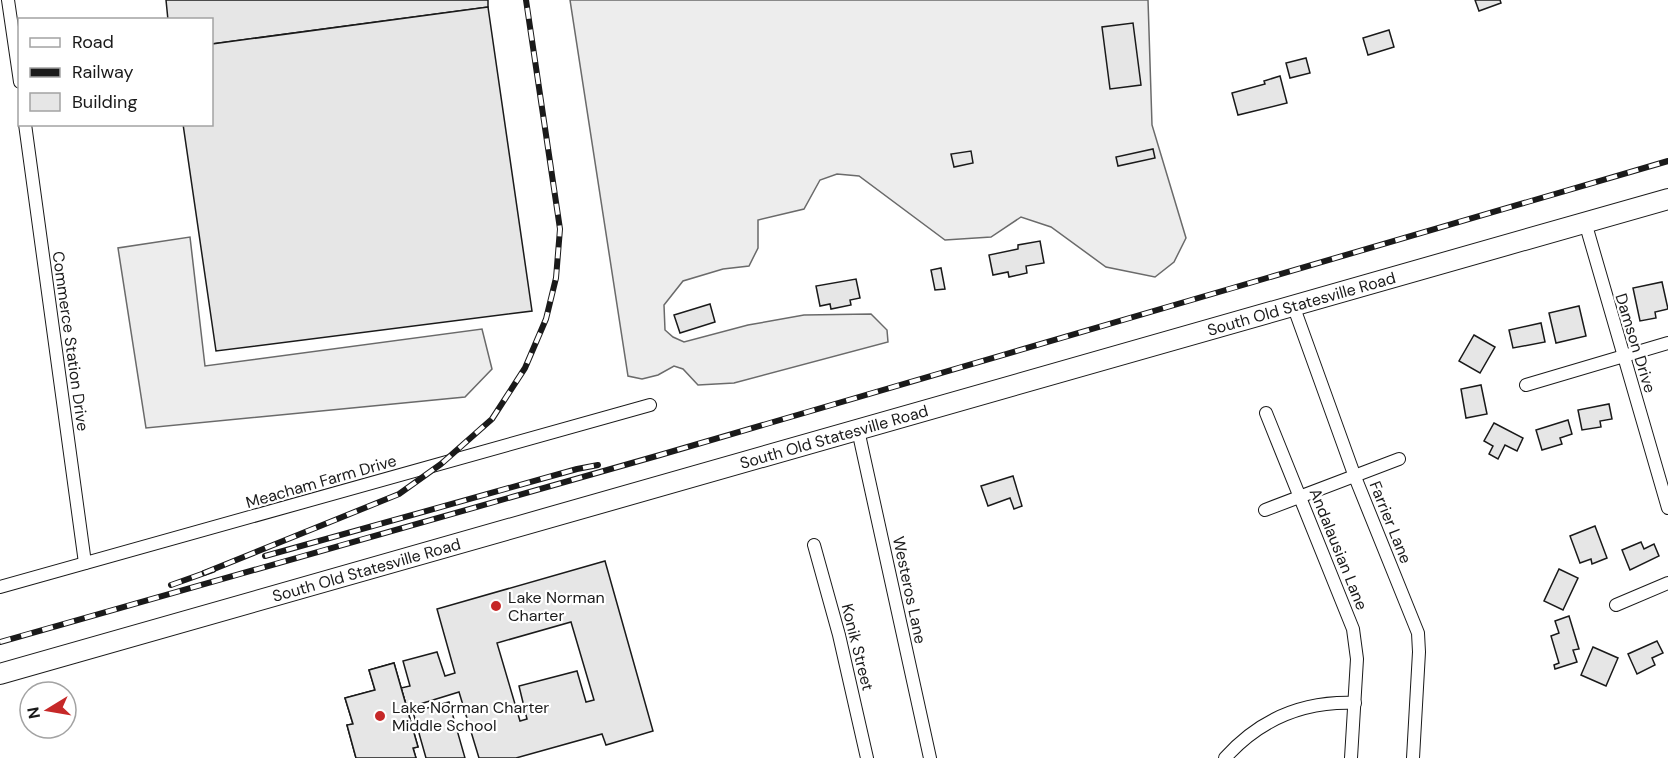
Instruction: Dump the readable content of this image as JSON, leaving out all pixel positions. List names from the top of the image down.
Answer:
{
  "streets": {
    "main road": ["South Old Statesville Road"],
    "street": [
      "Commerce Station Drive",
      "Damson Drive",
      "Meacham Farm Drive",
      "Farrier Lane",
      "Andalausian Lane",
      "Westeros Lane",
      "Konik Street"
    ]
  },
  "crossings": [
    ["South Old Statesville Road", "Damson Drive"],
    ["South Old Statesville Road", "Farrier Lane"],
    ["South Old Statesville Road", "Westeros Lane"],
    ["Commerce Station Drive", "Meacham Farm Drive"]
  ],
  "places": ["Lake Norman Charter", "Lake Norman Charter Middle School"],
  "legend": ["Road", "Railway", "Building"],
  "north": "left"
}
